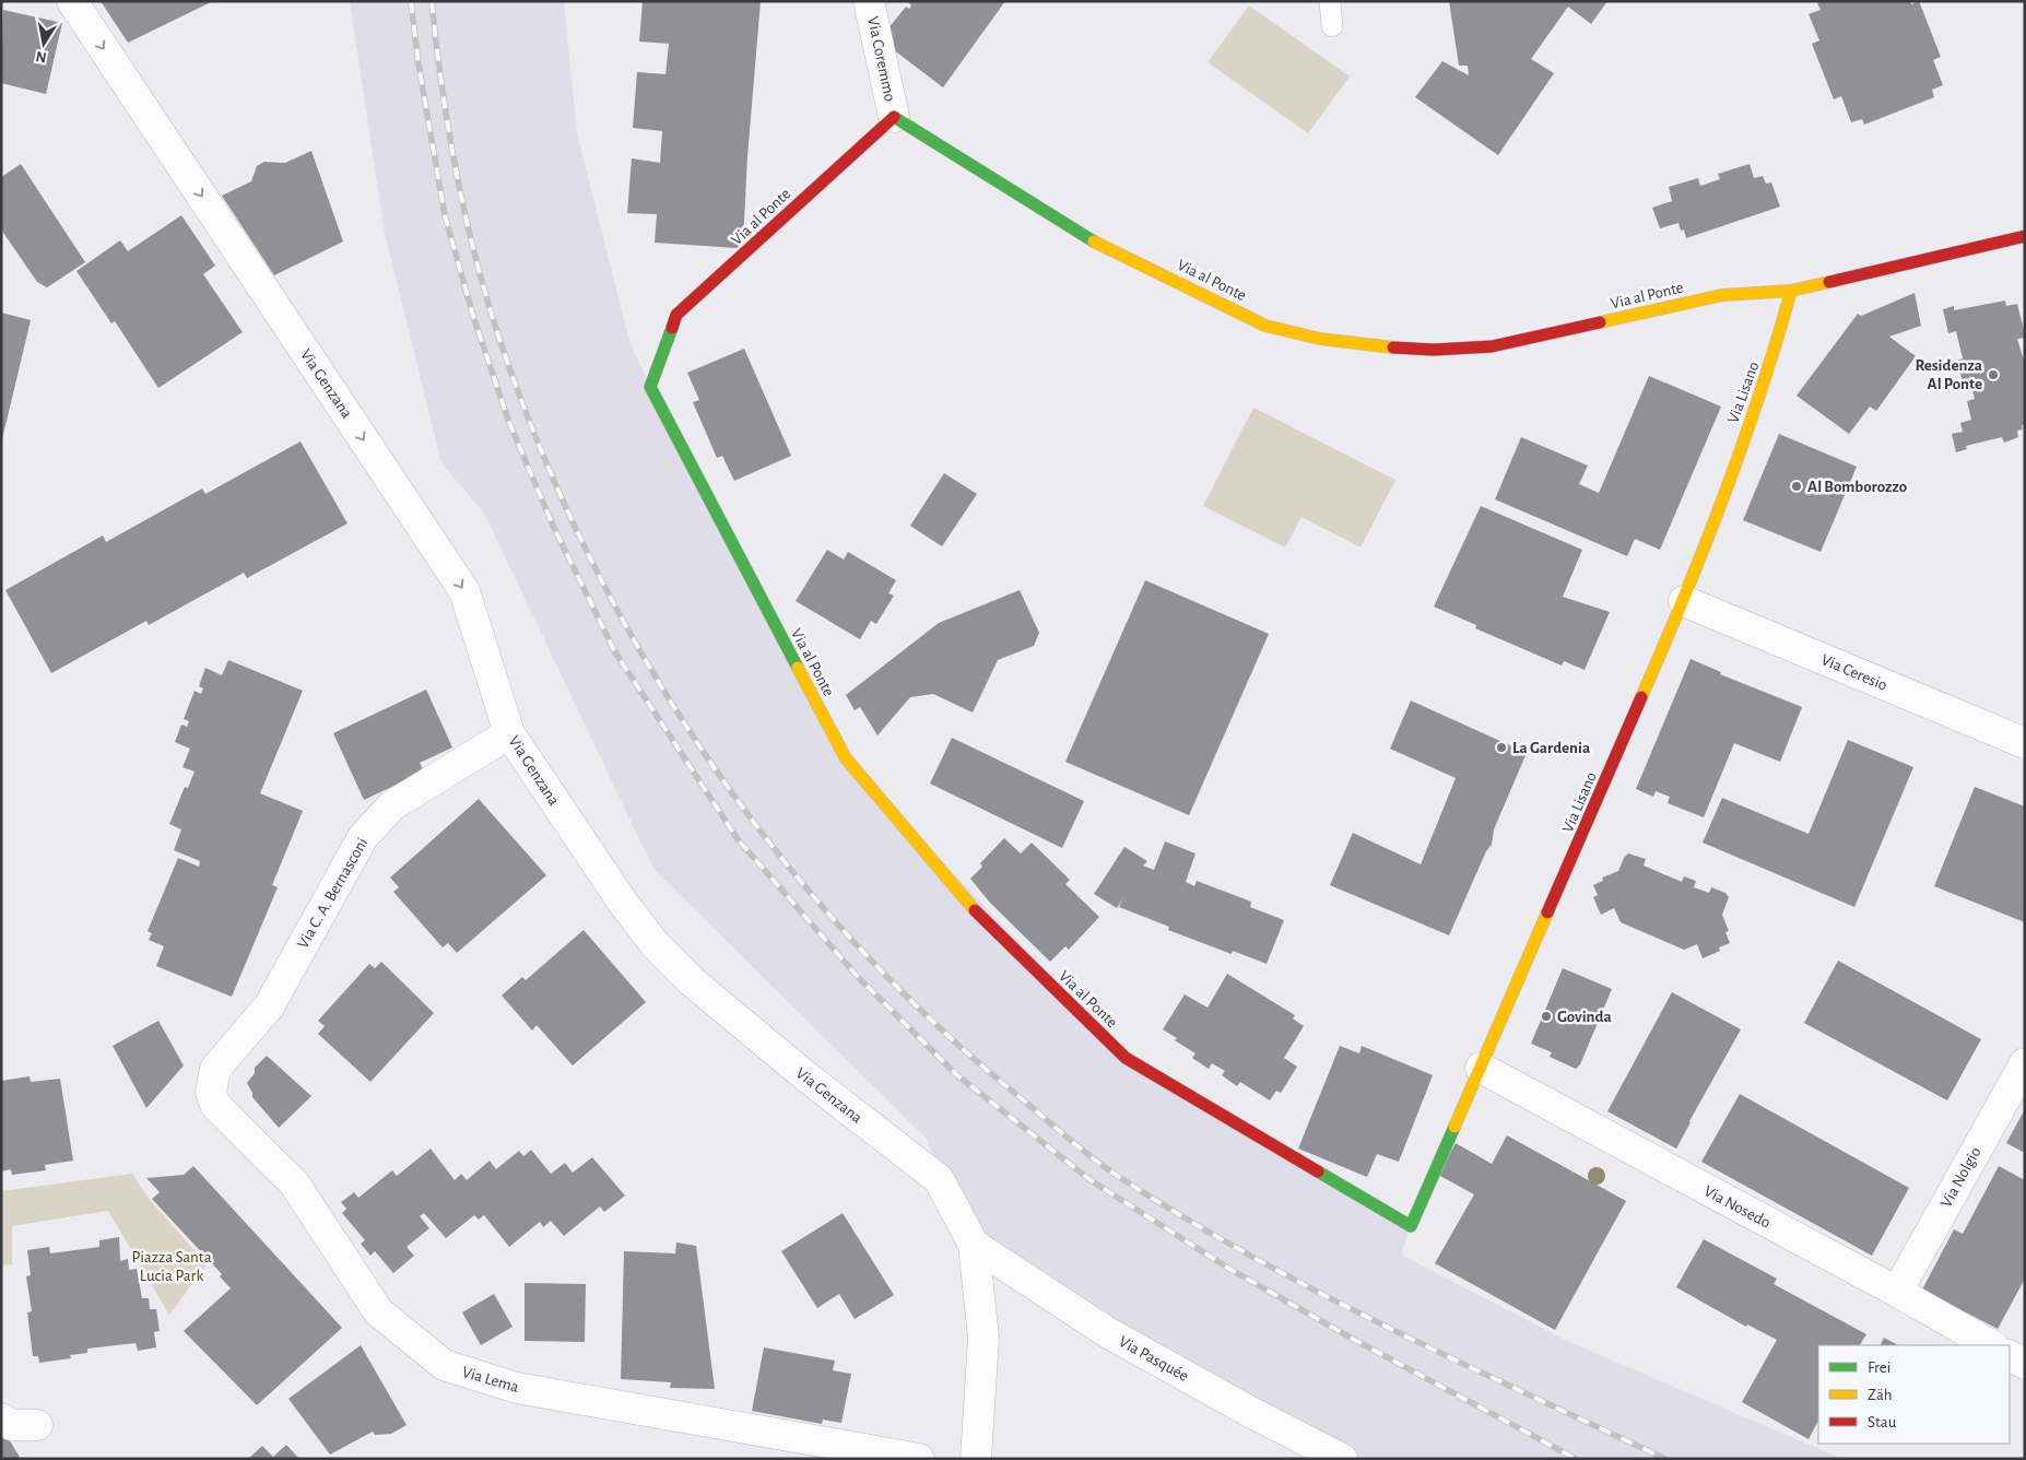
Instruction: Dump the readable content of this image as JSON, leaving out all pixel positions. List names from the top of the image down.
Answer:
{
  "streets": {
    "street": [
      "Via Coremmo",
      "Via al Ponte",
      "Via Genzana",
      "Via Lisano",
      "Via Ceresio",
      "Via C. A. Bernasconi",
      "Via Nolgio",
      "Via Nosedo",
      "Via Pasquée",
      "Via Lema"
    ]
  },
  "crossings": [
    ["Via Coremmo", "Via al Ponte"],
    ["Via al Ponte", "Via Lisano"],
    ["Via Genzana", "Via C. A. Bernasconi"],
    ["Via Genzana", "Via Pasquée"],
    ["Via Lisano", "Via Ceresio"],
    ["Via Lisano", "Via Nosedo"],
    ["Via C. A. Bernasconi", "Via Lema"],
    ["Via Nolgio", "Via Nosedo"]
  ],
  "one_way": ["Via Genzana"],
  "parks": ["Piazza Santa Lucia Park"],
  "places": [
    "Residenza Al Ponte",
    "Al Bomborozzo",
    "La Gardenia",
    "Govinda"
  ],
  "legend": ["Frei", "Zäh", "Stau"],
  "north": "bottom"
}
